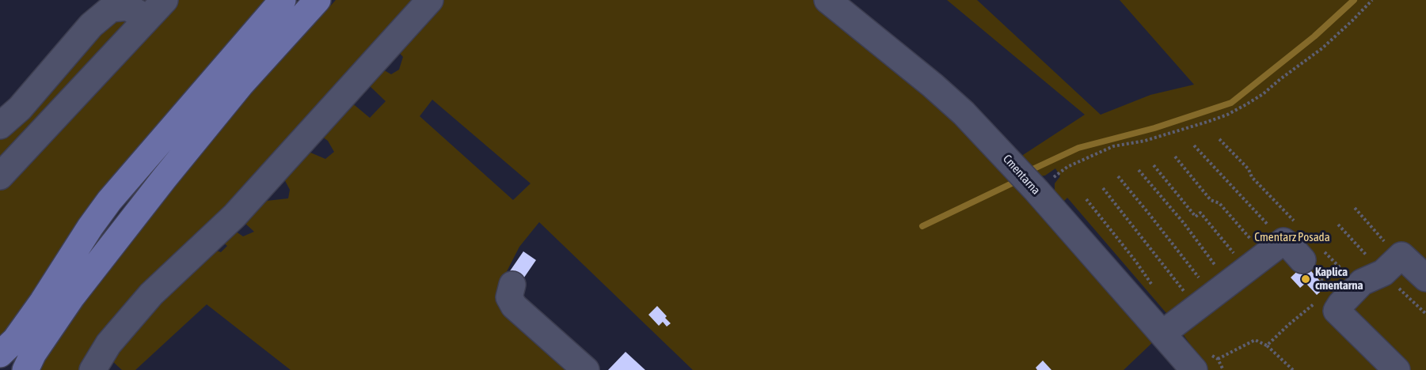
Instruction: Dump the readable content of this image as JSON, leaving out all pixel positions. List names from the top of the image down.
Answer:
{
  "streets": {
    "street": ["Cmentarna"]
  },
  "parks": ["Cmentarz Posada"],
  "places": ["Kaplica cmentarna"]
}
